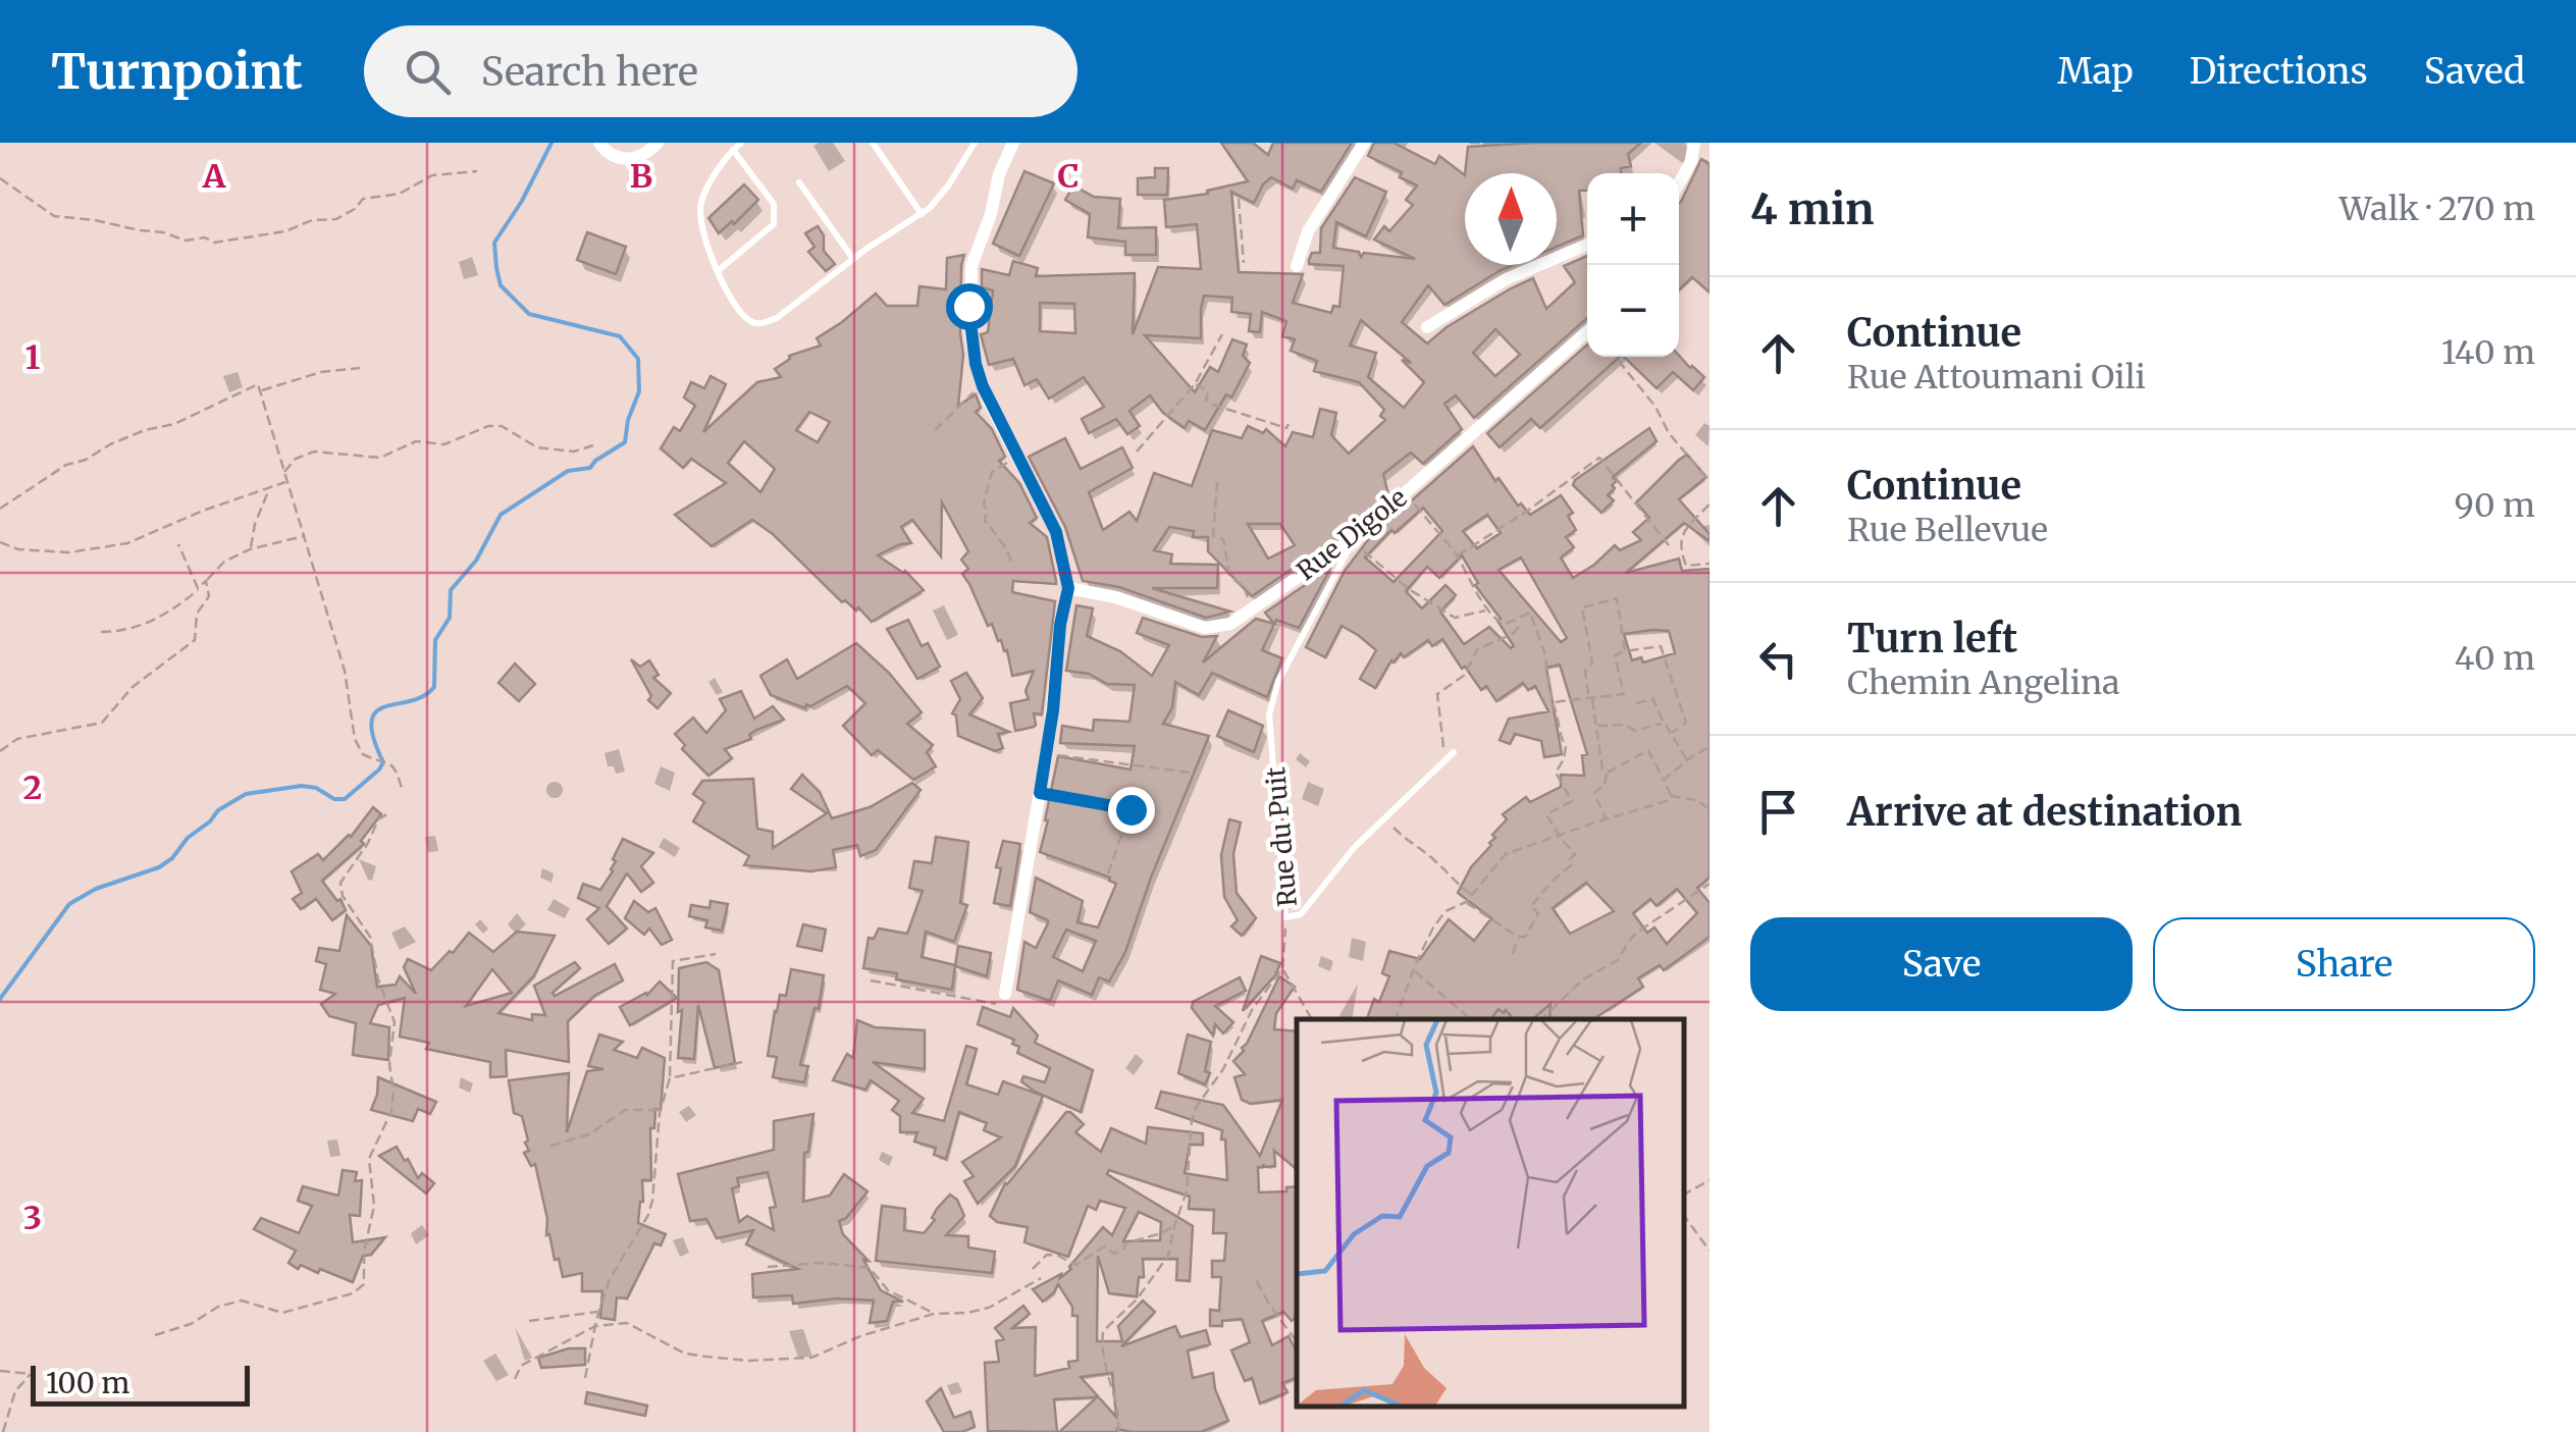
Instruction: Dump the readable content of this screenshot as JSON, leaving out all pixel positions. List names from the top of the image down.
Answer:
{
  "streets": {
    "street": ["Rue Digole"],
    "lane": ["Rue du Puit"]
  },
  "crossings": [
    ["Rue Digole", "Rue du Puit"]
  ],
  "scale_bar": "100 m",
  "north": "top",
  "page": {
    "header": "Turnpoint",
    "search": "Search here",
    "nav": ["Map", "Directions", "Saved"],
    "heading": ["4 min", "Walk · 270 m"],
    "map_buttons": ["+", "−"],
    "list": [
      ["Continue", "Rue Attoumani Oili", "140 m"],
      ["Continue", "Rue Bellevue", "90 m"],
      ["Turn left", "Chemin Angelina", "40 m"],
      "Arrive at destination"
    ],
    "buttons": ["Save", "Share"],
    "scale": "100 m"
  },
  "grid": {
    "columns": ["A", "B", "C"],
    "rows": ["1", "2", "3"]
  }
}
